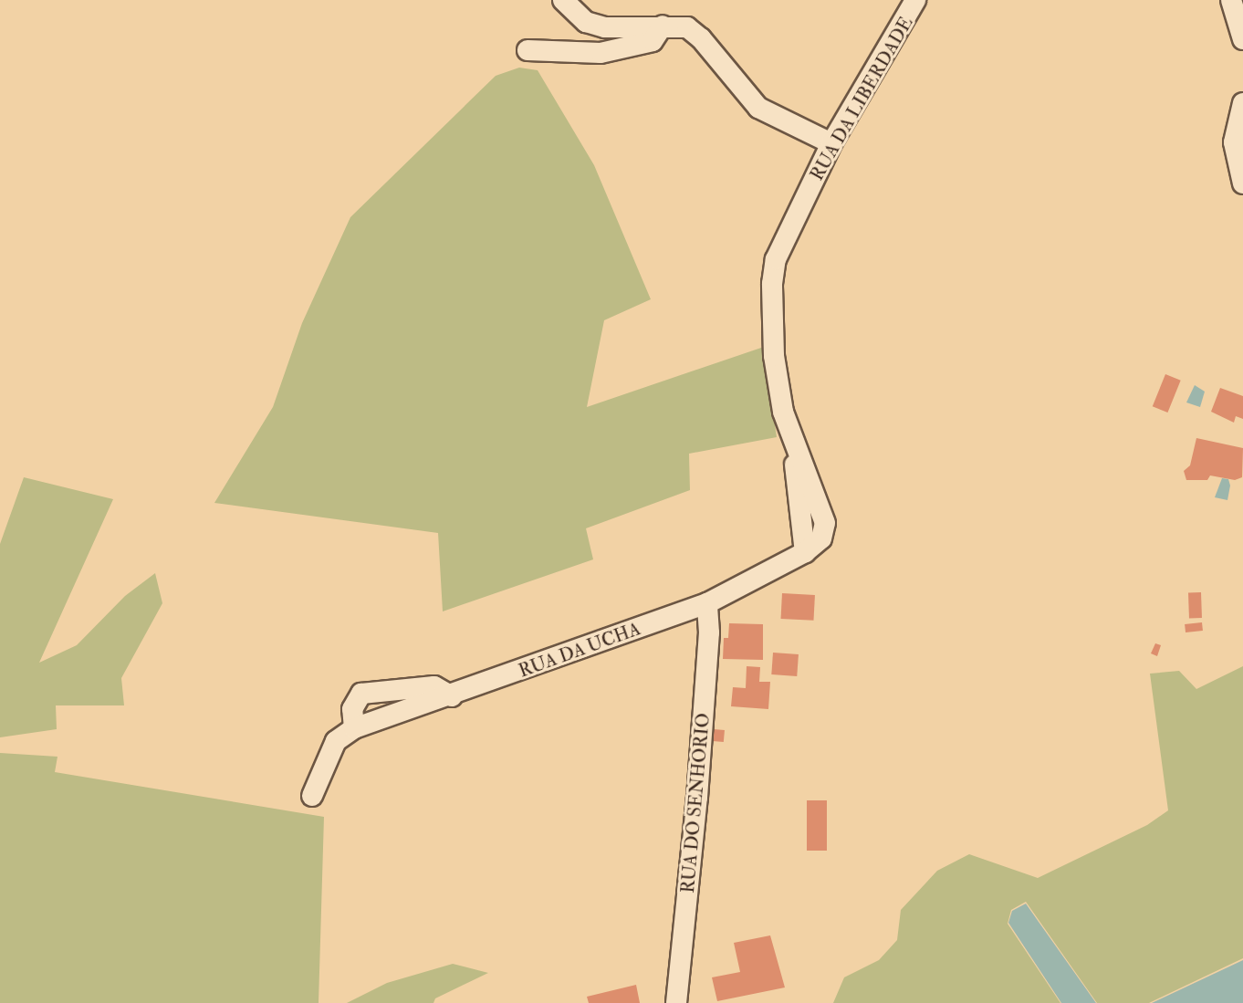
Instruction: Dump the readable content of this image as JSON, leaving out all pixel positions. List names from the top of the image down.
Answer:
{
  "streets": {
    "street": ["RUA DA LIBERDADE", "RUA DA UCHA", "RUA DO SENHORIO"]
  },
  "crossings": [
    ["RUA DA LIBERDADE", "RUA DA UCHA"],
    ["RUA DA LIBERDADE", "RUA DO SENHORIO"],
    ["RUA DA UCHA", "RUA DO SENHORIO"]
  ]
}
